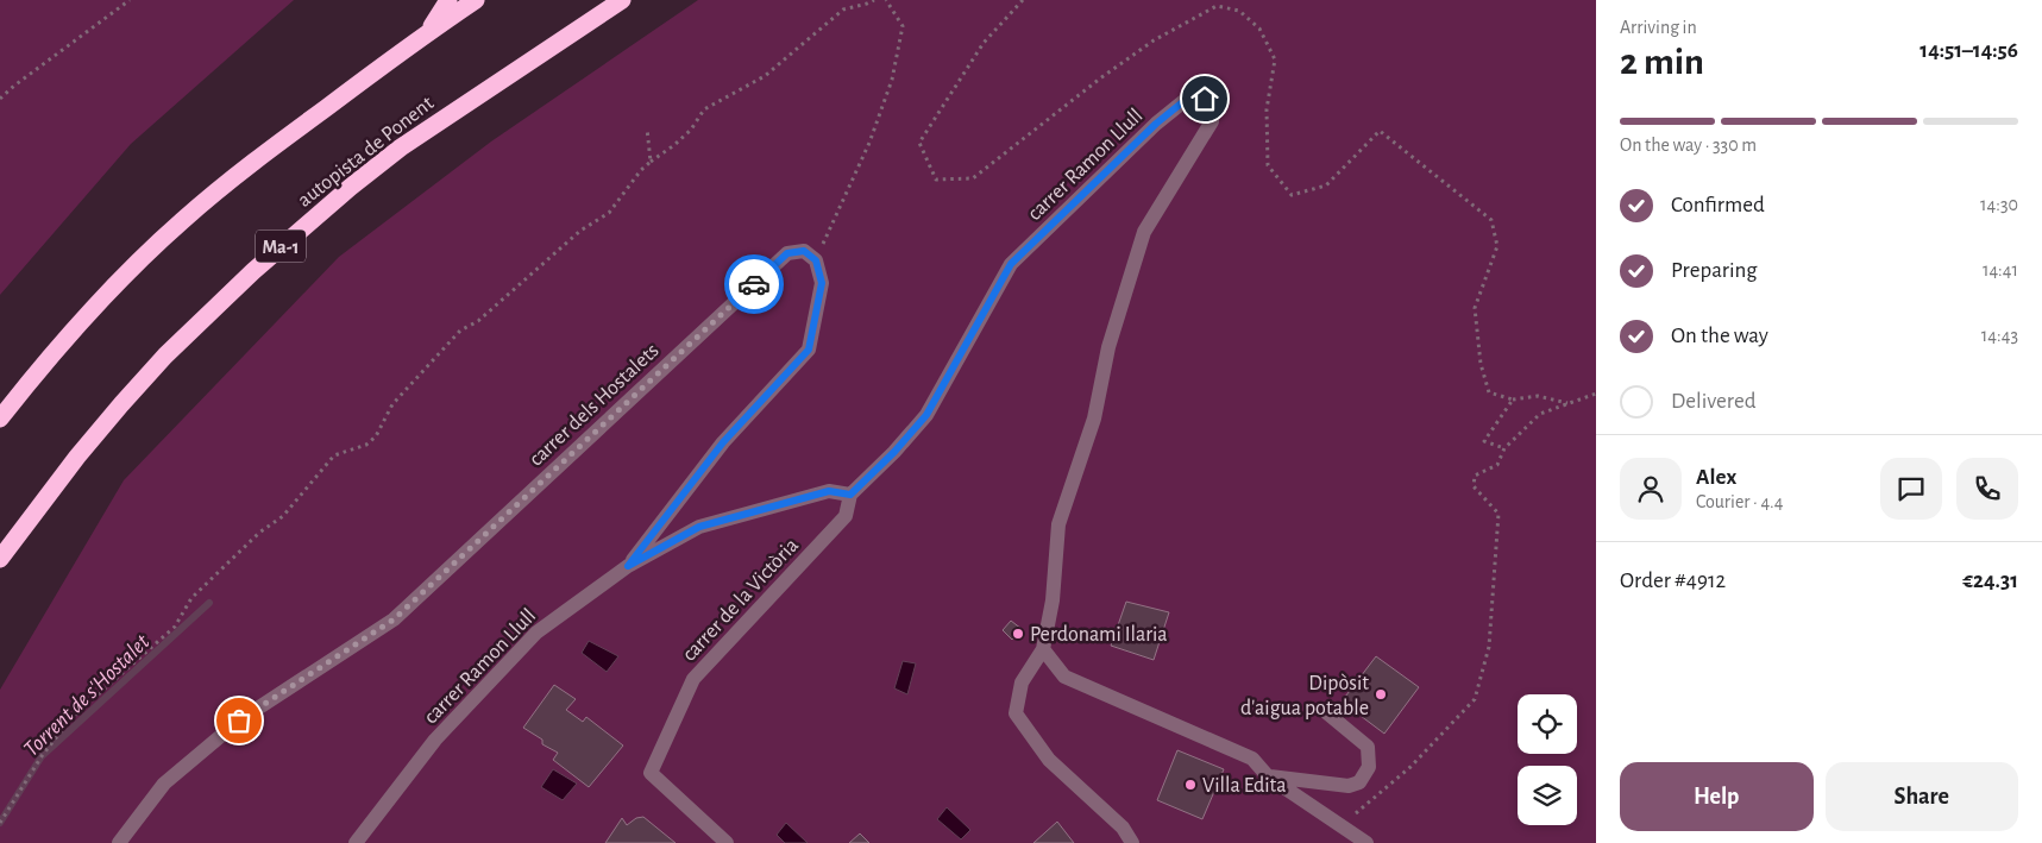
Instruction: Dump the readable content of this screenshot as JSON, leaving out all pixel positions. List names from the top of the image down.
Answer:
{
  "streets": {
    "highway": ["autopista de Ponent", "Ma-1"],
    "street": ["carrer Ramon Llull", "carrer dels Hostalets", "carrer de la Victòria"]
  },
  "crossings": [
    ["carrer Ramon Llull", "carrer de la Victòria"]
  ],
  "water": ["Torrent de s'Hostalet"],
  "places": ["Perdonami Ilaria", "Dipòsit d'aigua potable", "Villa Edita"],
  "page": {
    "heading": ["2 min", "Arriving in", "14:51–14:56"],
    "panel": [
      "Alex",
      "Courier · 4.4",
      "Order #4912",
      "€24.31"
    ],
    "bar": "On the way · 330 m",
    "list": [
      ["Confirmed", "14:30"],
      ["Preparing", "14:41"],
      ["On the way", "14:43"],
      "Delivered"
    ],
    "buttons": ["Help", "Share"]
  }
}
